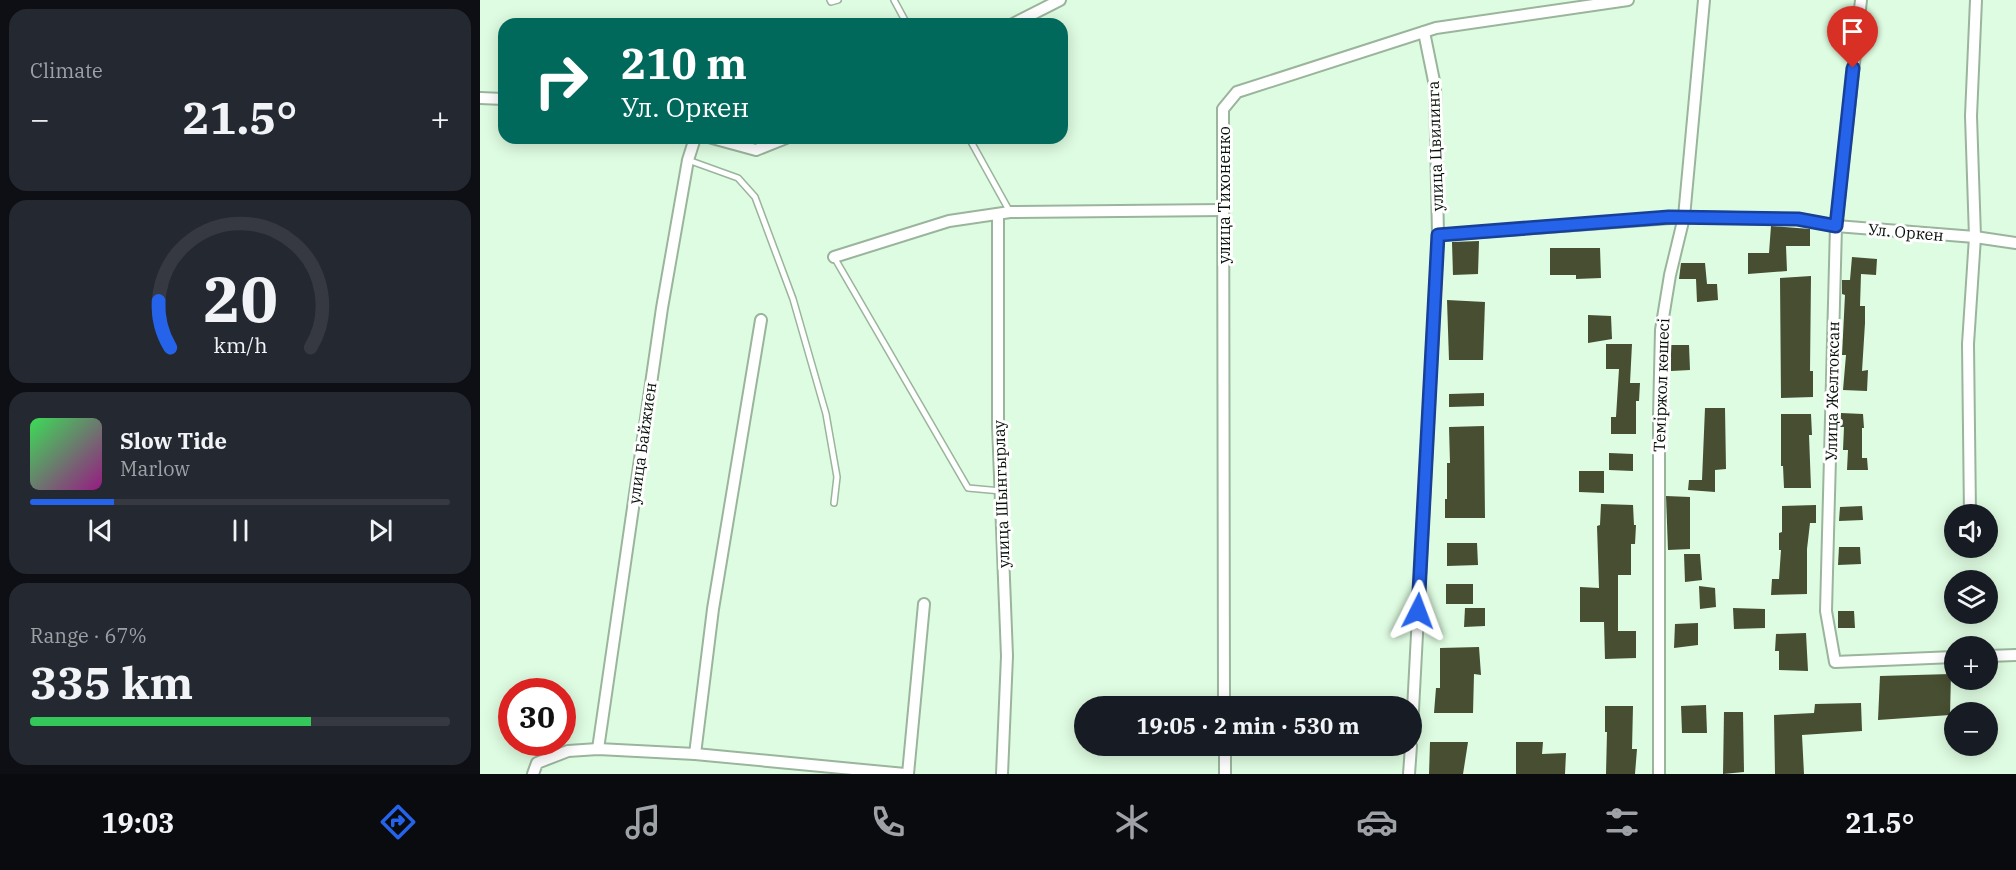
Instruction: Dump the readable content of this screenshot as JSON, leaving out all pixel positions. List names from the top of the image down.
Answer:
{
  "streets": {
    "street": [
      "улица Цвилинга",
      "улица Тихоненко",
      "Ул. Оркен",
      "Теміржол көшесі",
      "Улица Желтоксан",
      "улица Байжиен",
      "улица Шынгырлау"
    ]
  },
  "crossings": [
    ["улица Цвилинга", "улица Тихоненко"],
    ["улица Цвилинга", "Ул. Оркен"],
    ["Ул. Оркен", "Теміржол көшесі"],
    ["Ул. Оркен", "Улица Желтоксан"]
  ],
  "page": {
    "tile": [
      "Climate",
      ["Range · 67%", "335 km"]
    ],
    "turn": ["210 m", "Ул. Оркен"],
    "heat": ["−", "21.5°", "+"],
    "song": ["Slow Tide", "Marlow"],
    "map_buttons": ["+", "−"],
    "limit": "30",
    "trip": "19:05 · 2 min · 530 m",
    "tabs": ["19:03", "21.5°"],
    "gauge": ["20", "km/h"]
  }
}
